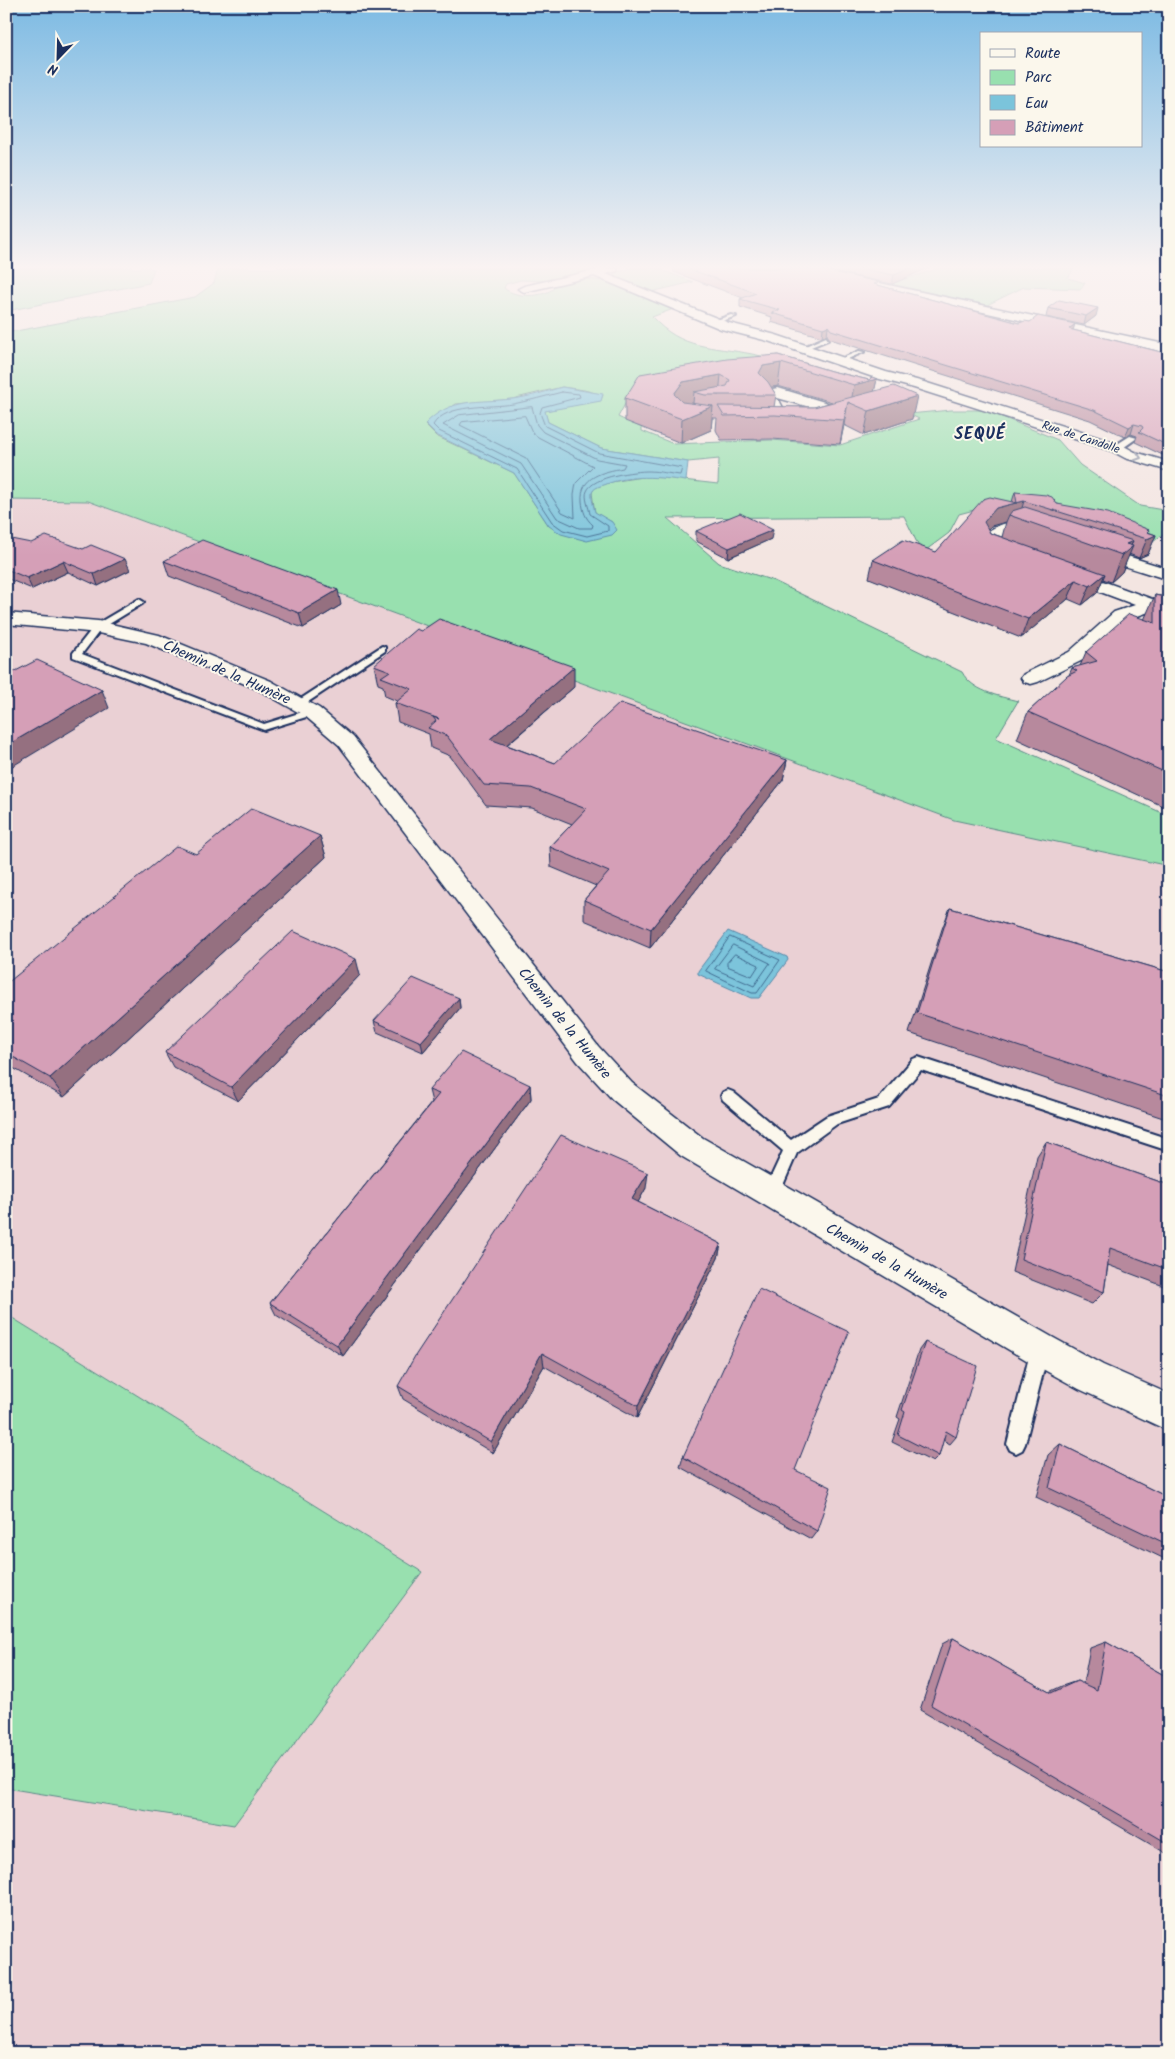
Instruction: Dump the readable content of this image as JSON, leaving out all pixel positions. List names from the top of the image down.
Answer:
{
  "streets": {
    "street": ["Rue de Candolle", "Chemin de la Humère"]
  },
  "districts": ["SEQUÉ"],
  "legend": [
    "Route",
    "Parc",
    "Eau",
    "Bâtiment"
  ],
  "north": "bottom left"
}
